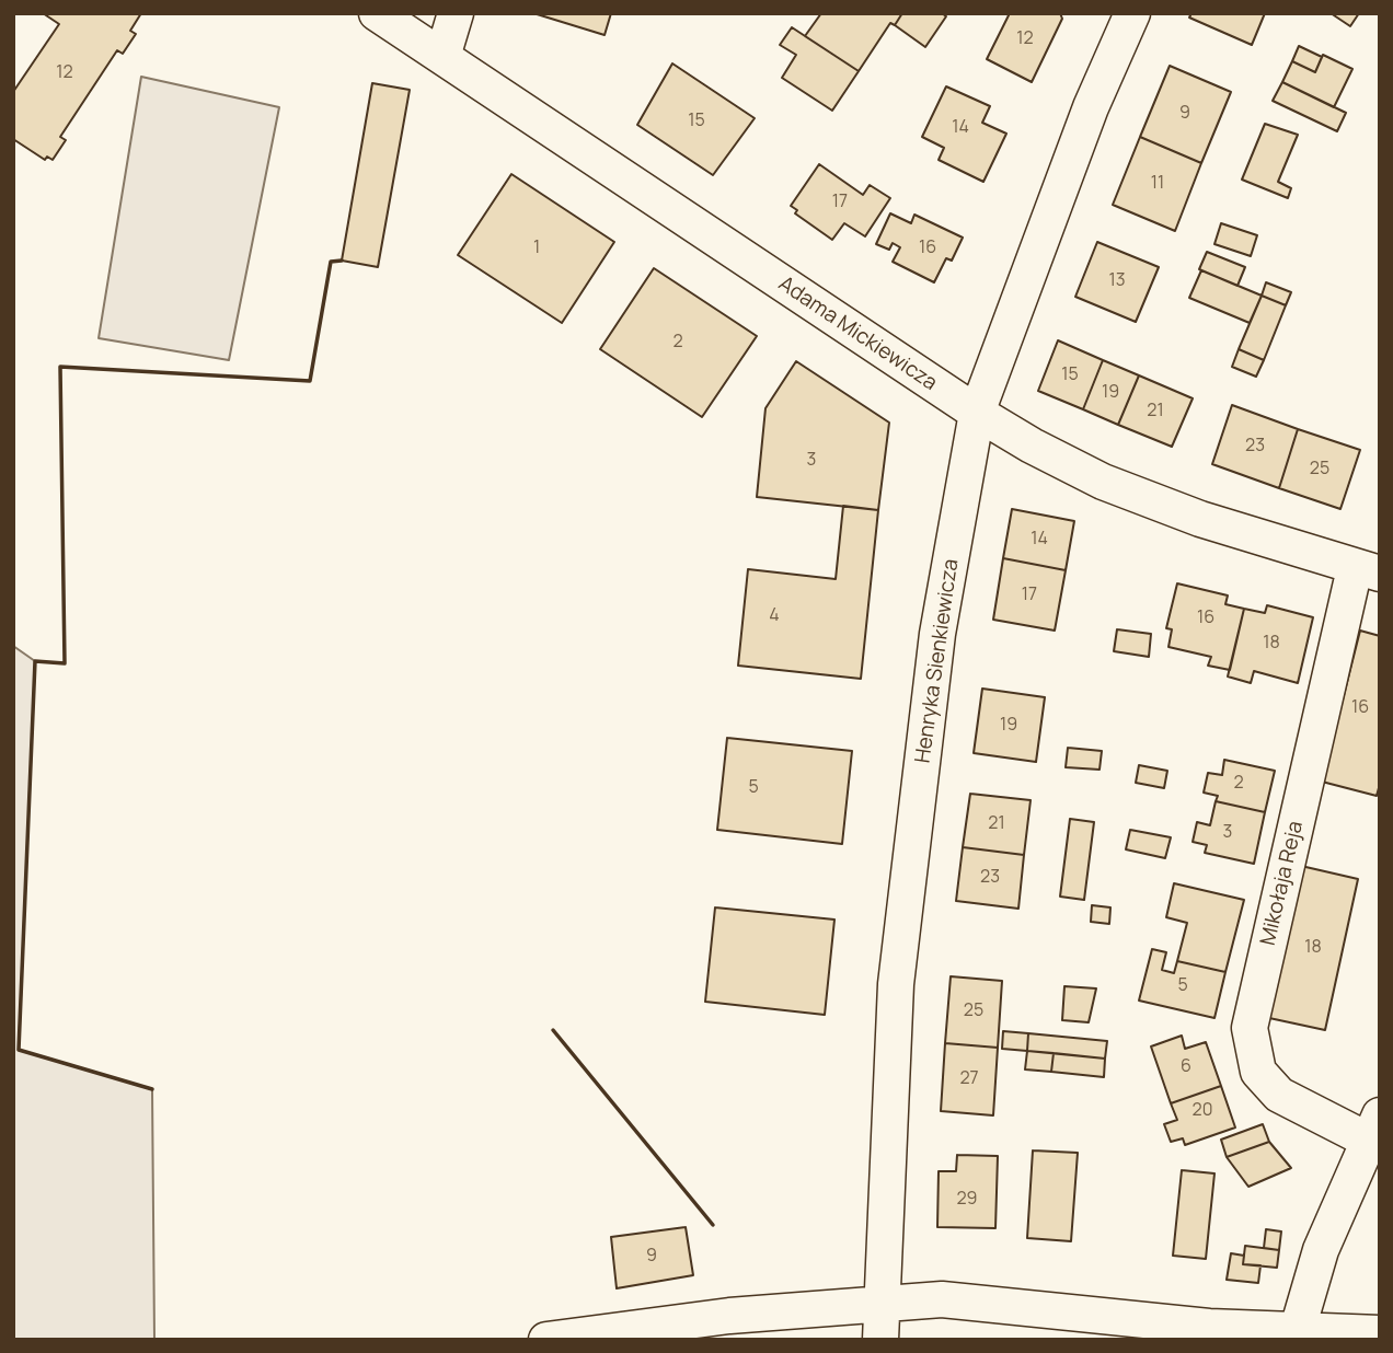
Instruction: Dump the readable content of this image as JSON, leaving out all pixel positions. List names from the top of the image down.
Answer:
{
  "streets": {
    "street": ["Adama Mickiewicza", "Henryka Sienkiewicza", "Mikołaja Reja"]
  },
  "crossings": [
    ["Adama Mickiewicza", "Henryka Sienkiewicza"],
    ["Adama Mickiewicza", "Mikołaja Reja"]
  ],
  "house_numbers": [
    "12",
    "12",
    "9",
    "15",
    "14",
    "11",
    "17",
    "1",
    "16",
    "13",
    "2",
    "15",
    "19",
    "21",
    "23",
    "3",
    "25",
    "14",
    "17",
    "4",
    "16",
    "18",
    "16",
    "19",
    "2",
    "5",
    "21",
    "3",
    "23",
    "18",
    "5",
    "25",
    "6",
    "27",
    "20",
    "29",
    "9"
  ]
}
